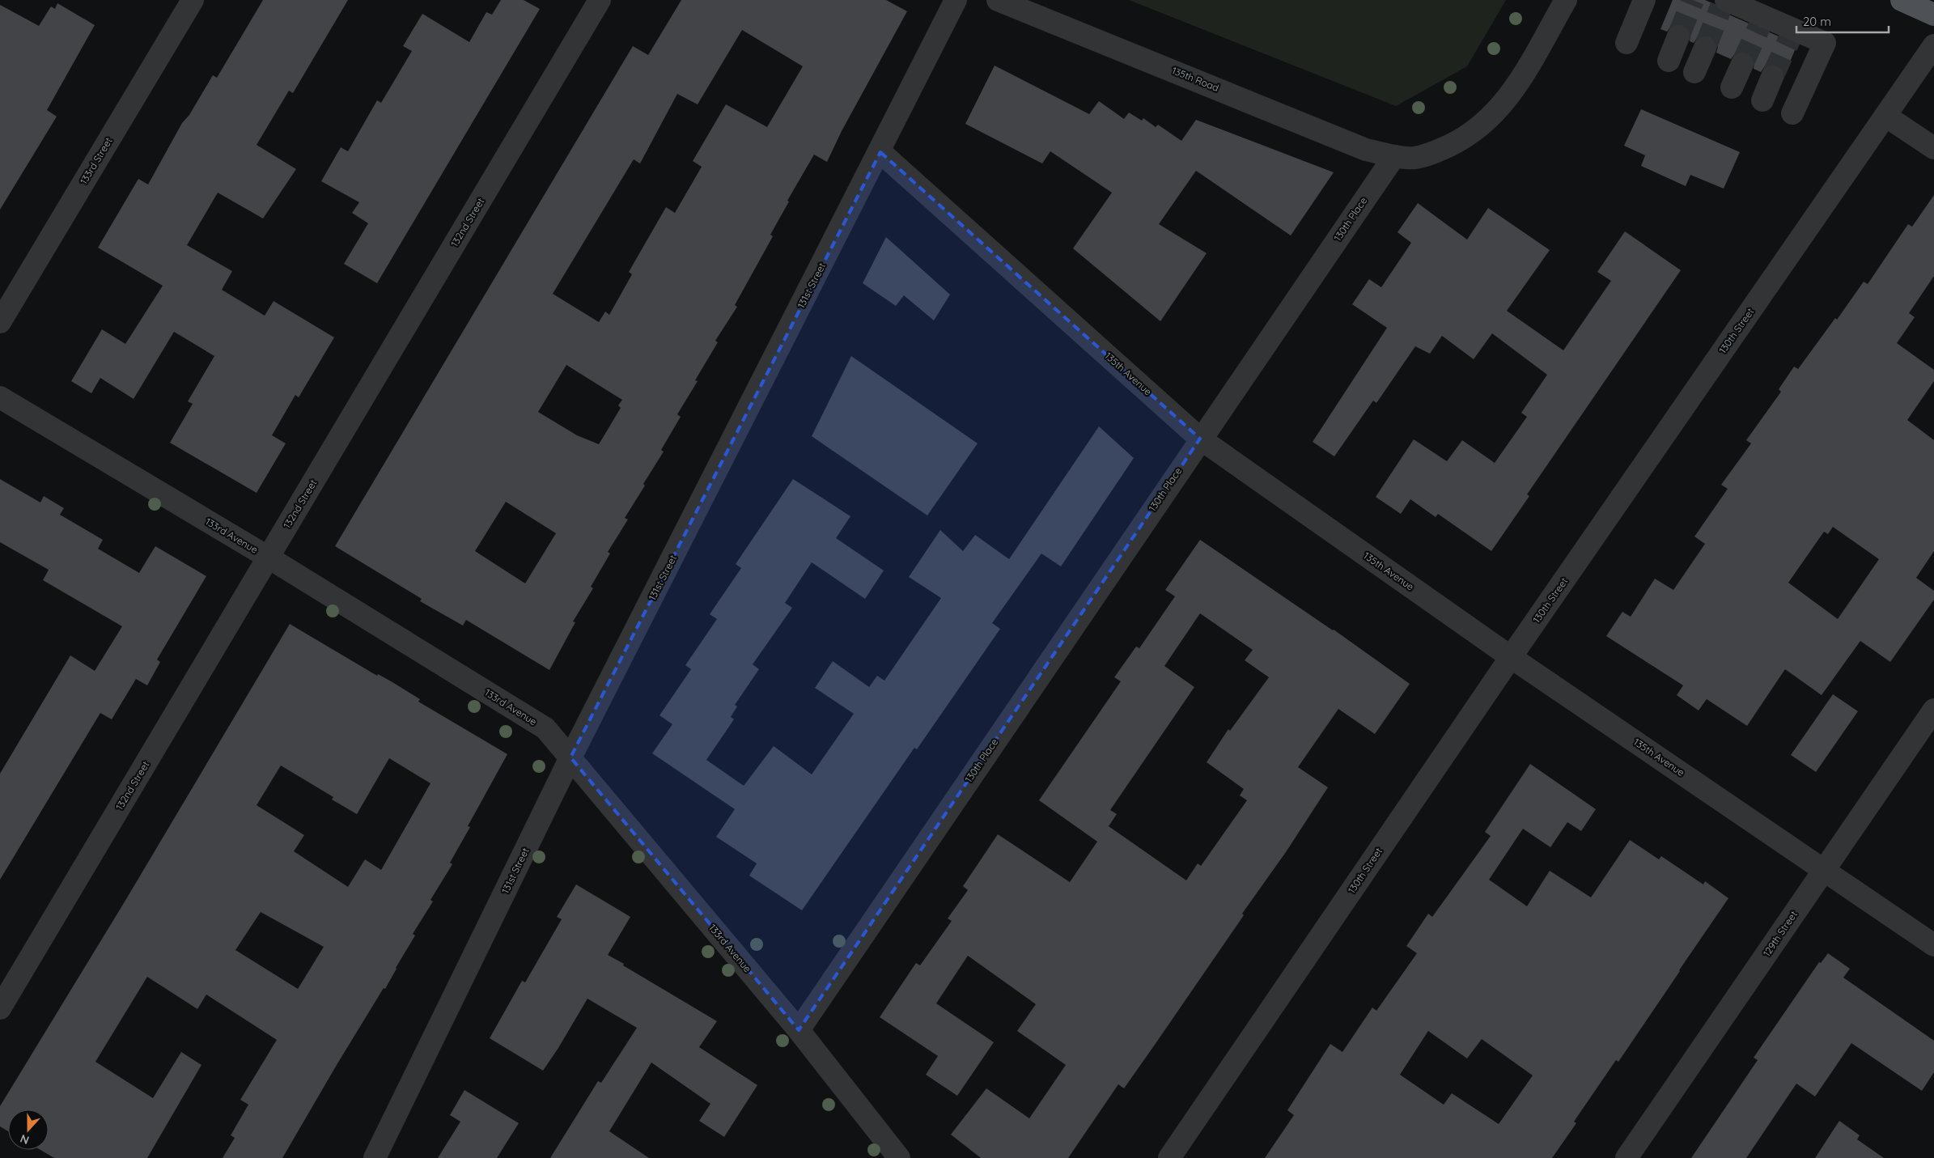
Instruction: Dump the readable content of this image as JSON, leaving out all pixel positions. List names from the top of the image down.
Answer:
{
  "streets": {
    "street": [
      "135th Road",
      "133rd Street",
      "130th Place",
      "132nd Street",
      "131st Street",
      "130th Street",
      "135th Avenue",
      "133rd Avenue",
      "129th Street"
    ]
  },
  "crossings": [
    ["135th Road", "130th Place"],
    ["130th Place", "135th Avenue"],
    ["130th Place", "133rd Avenue"],
    ["132nd Street", "133rd Avenue"],
    ["131st Street", "135th Avenue"],
    ["131st Street", "133rd Avenue"],
    ["130th Street", "135th Avenue"],
    ["135th Avenue", "129th Street"]
  ],
  "scale_bar": "20 m",
  "north": "bottom"
}
